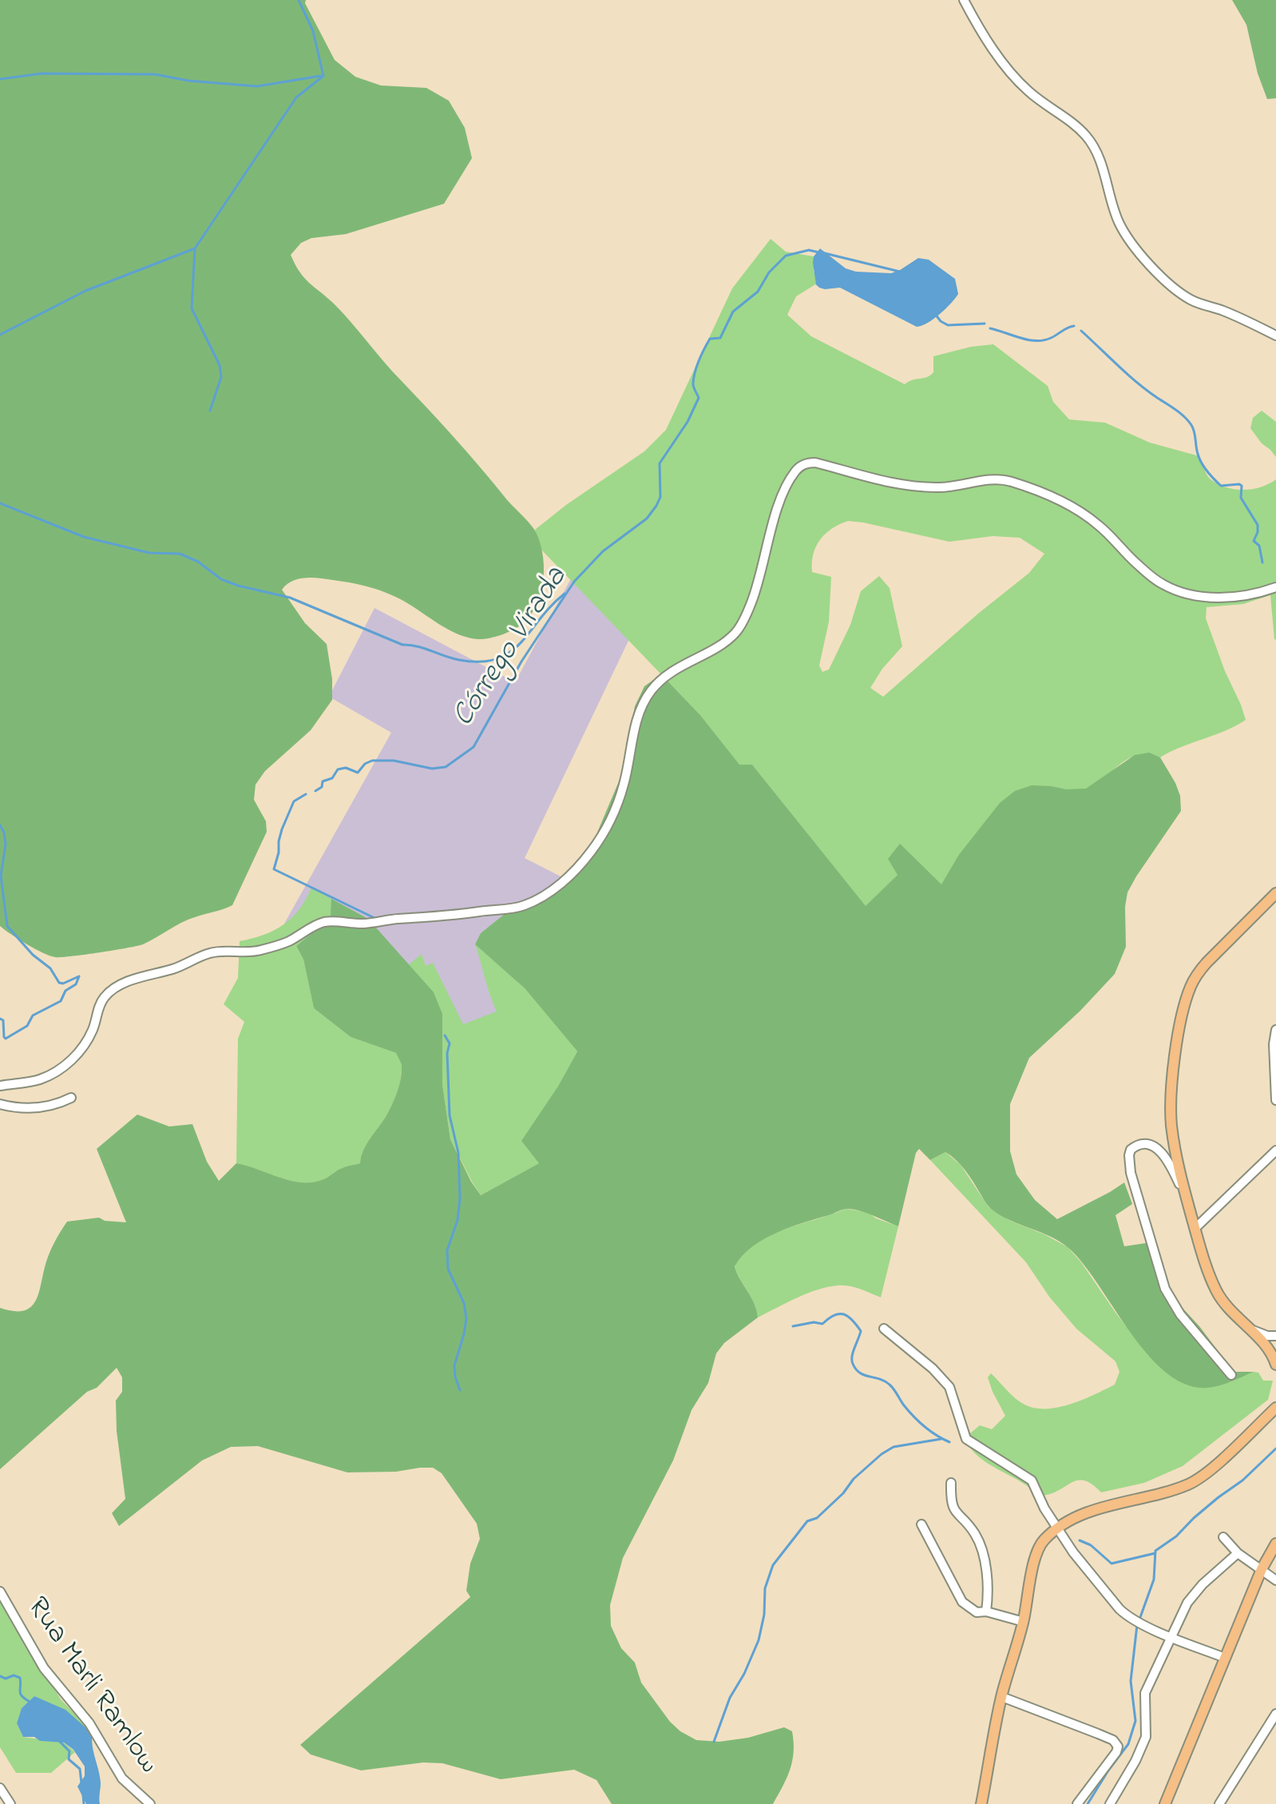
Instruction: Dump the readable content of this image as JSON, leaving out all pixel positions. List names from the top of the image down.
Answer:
{
  "streets": {
    "street": ["Rua Marli Ramlow"]
  },
  "water": ["Córrego Virada"]
}
